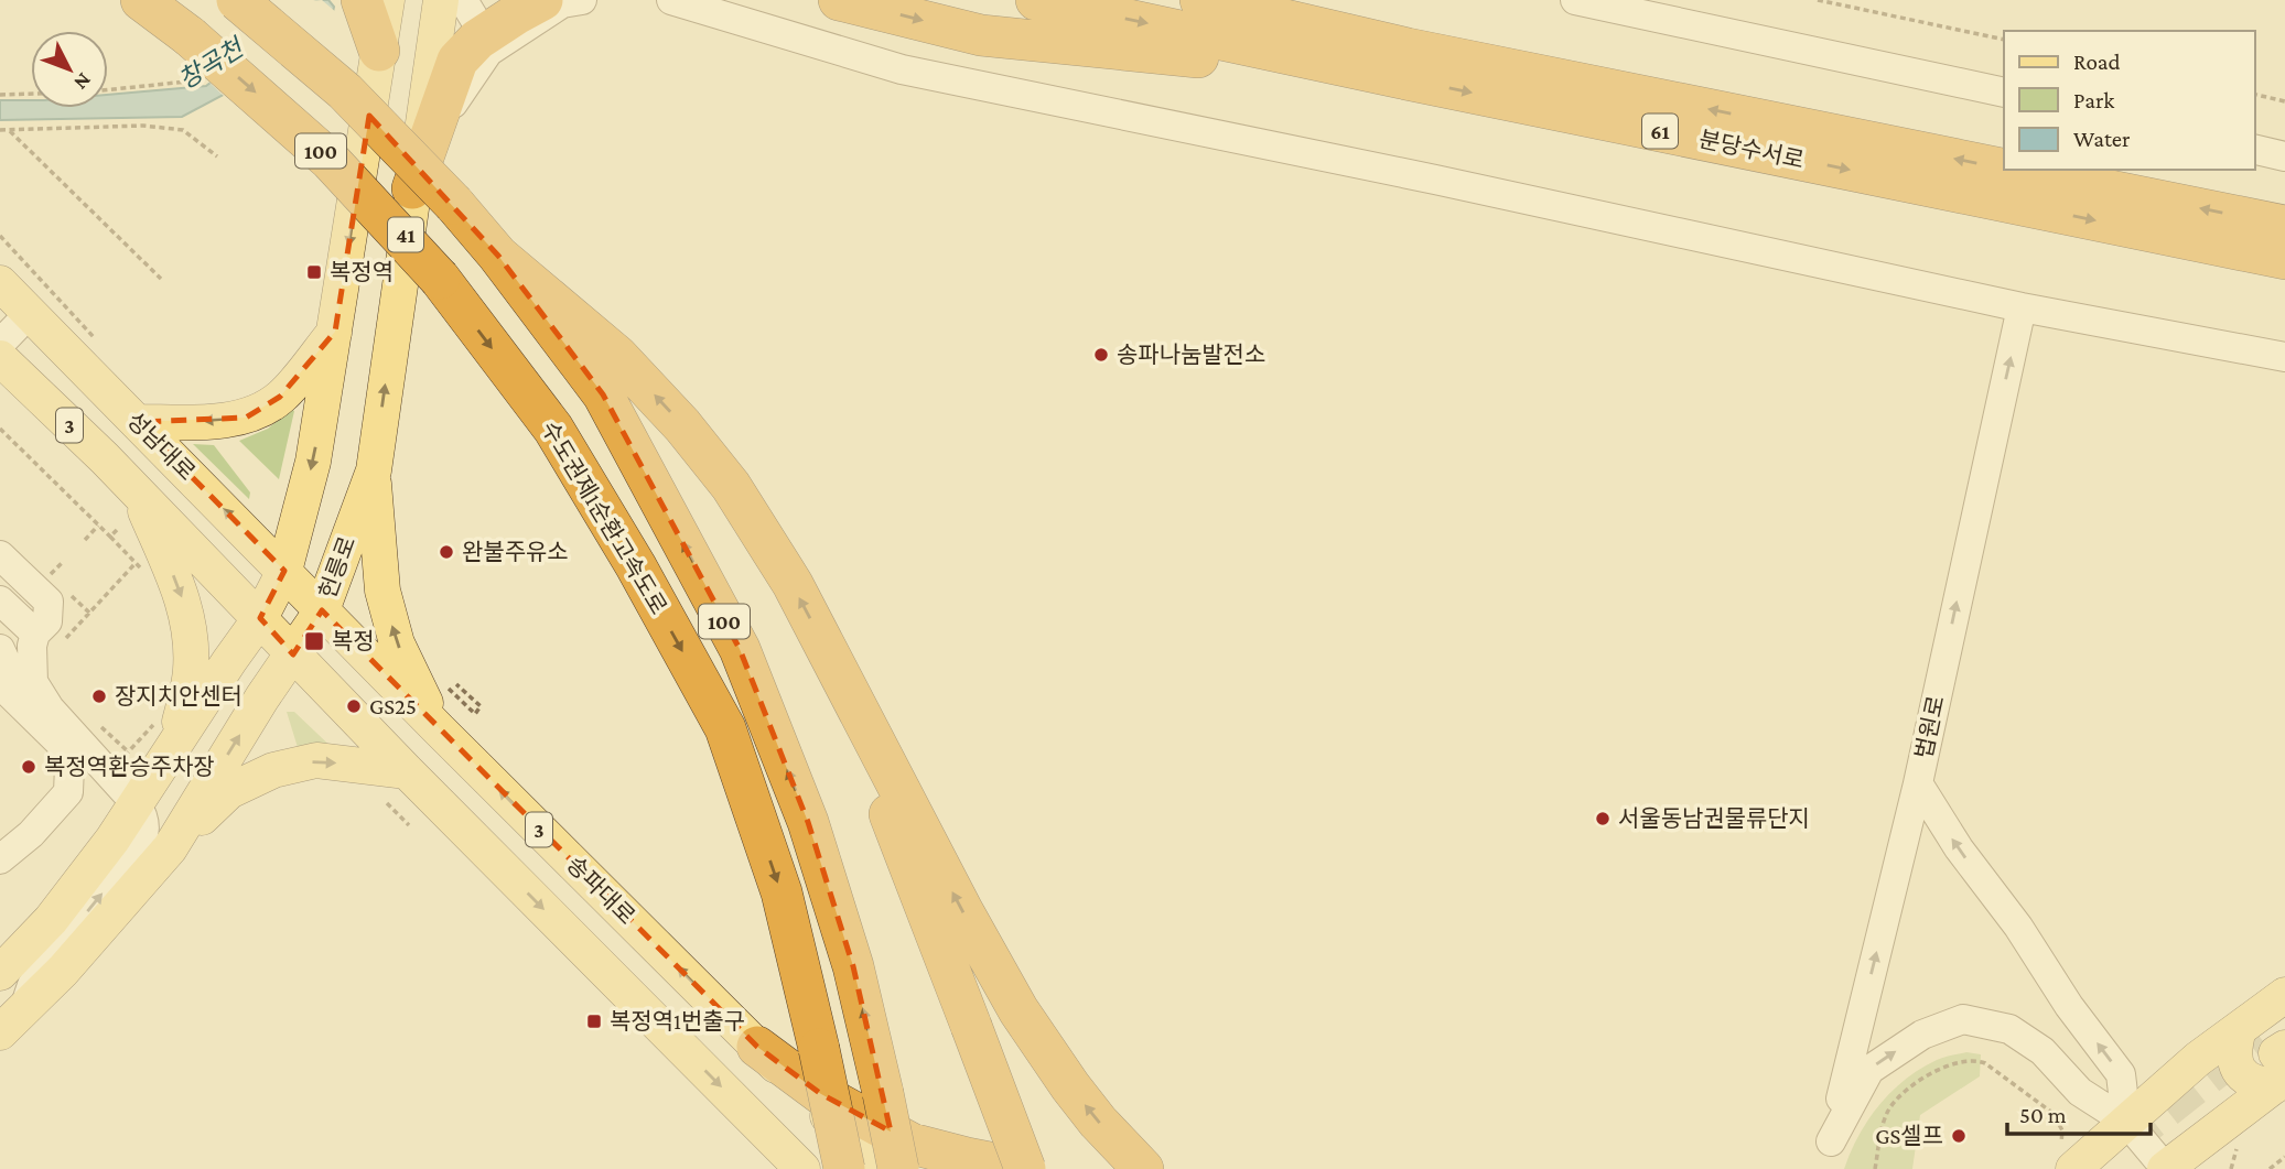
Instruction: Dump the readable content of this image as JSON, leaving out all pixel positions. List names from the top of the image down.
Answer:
{
  "streets": {
    "highway": [
      "61",
      "분당수서로",
      "100",
      "수도권제1순환고속도로"
    ],
    "main road": [
      "41",
      "3",
      "성남대로",
      "헌릉로",
      "송파대로"
    ],
    "street": ["법원로"]
  },
  "crossings": [
    ["3", "성남대로"],
    ["3", "헌릉로"],
    ["성남대로", "헌릉로"],
    ["성남대로", "송파대로"],
    ["헌릉로", "송파대로"]
  ],
  "one_way": ["법원로"],
  "water": ["창곡천"],
  "places": {
    "transit": ["복정역", "복정", "복정역1번출구"],
    "other": [
      "송파나눔발전소",
      "완불주유소",
      "장지치안센터",
      "GS25",
      "복정역환승주차장",
      "서울동남권물류단지",
      "GS셀프"
    ]
  },
  "legend": ["Road", "Park", "Water"],
  "scale_bar": "50 m",
  "north": "bottom right"
}
